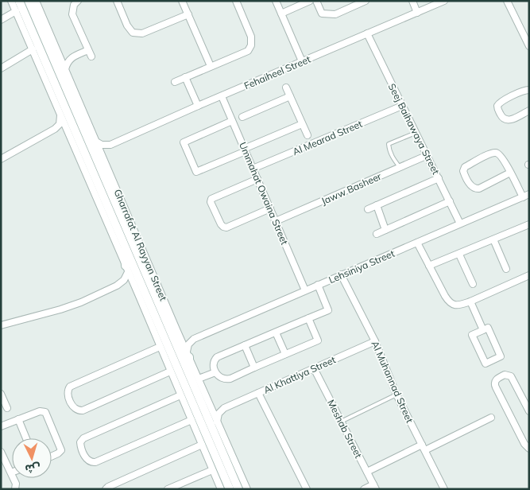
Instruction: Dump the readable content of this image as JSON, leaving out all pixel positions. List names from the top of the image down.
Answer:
{
  "streets": {
    "main road": ["Gharrafat Al Rayyan Street"],
    "street": [
      "Fehaiheel Street",
      "Seej Baihawaya Street",
      "Al Mearad Street",
      "Jaww Basheer",
      "Ummahat Owaina Street",
      "Lehsiniya Street",
      "Al Khattiya Street",
      "Al Muhannad Street",
      "Meshab Street"
    ]
  },
  "crossings": [
    ["Fehaiheel Street", "Seej Baihawaya Street"],
    ["Fehaiheel Street", "Ummahat Owaina Street"],
    ["Seej Baihawaya Street", "Al Mearad Street"],
    ["Seej Baihawaya Street", "Jaww Basheer"],
    ["Seej Baihawaya Street", "Lehsiniya Street"],
    ["Al Mearad Street", "Ummahat Owaina Street"],
    ["Jaww Basheer", "Ummahat Owaina Street"],
    ["Ummahat Owaina Street", "Lehsiniya Street"],
    ["Lehsiniya Street", "Al Muhannad Street"],
    ["Al Khattiya Street", "Al Muhannad Street"],
    ["Al Khattiya Street", "Meshab Street"]
  ],
  "north": "bottom"
}
